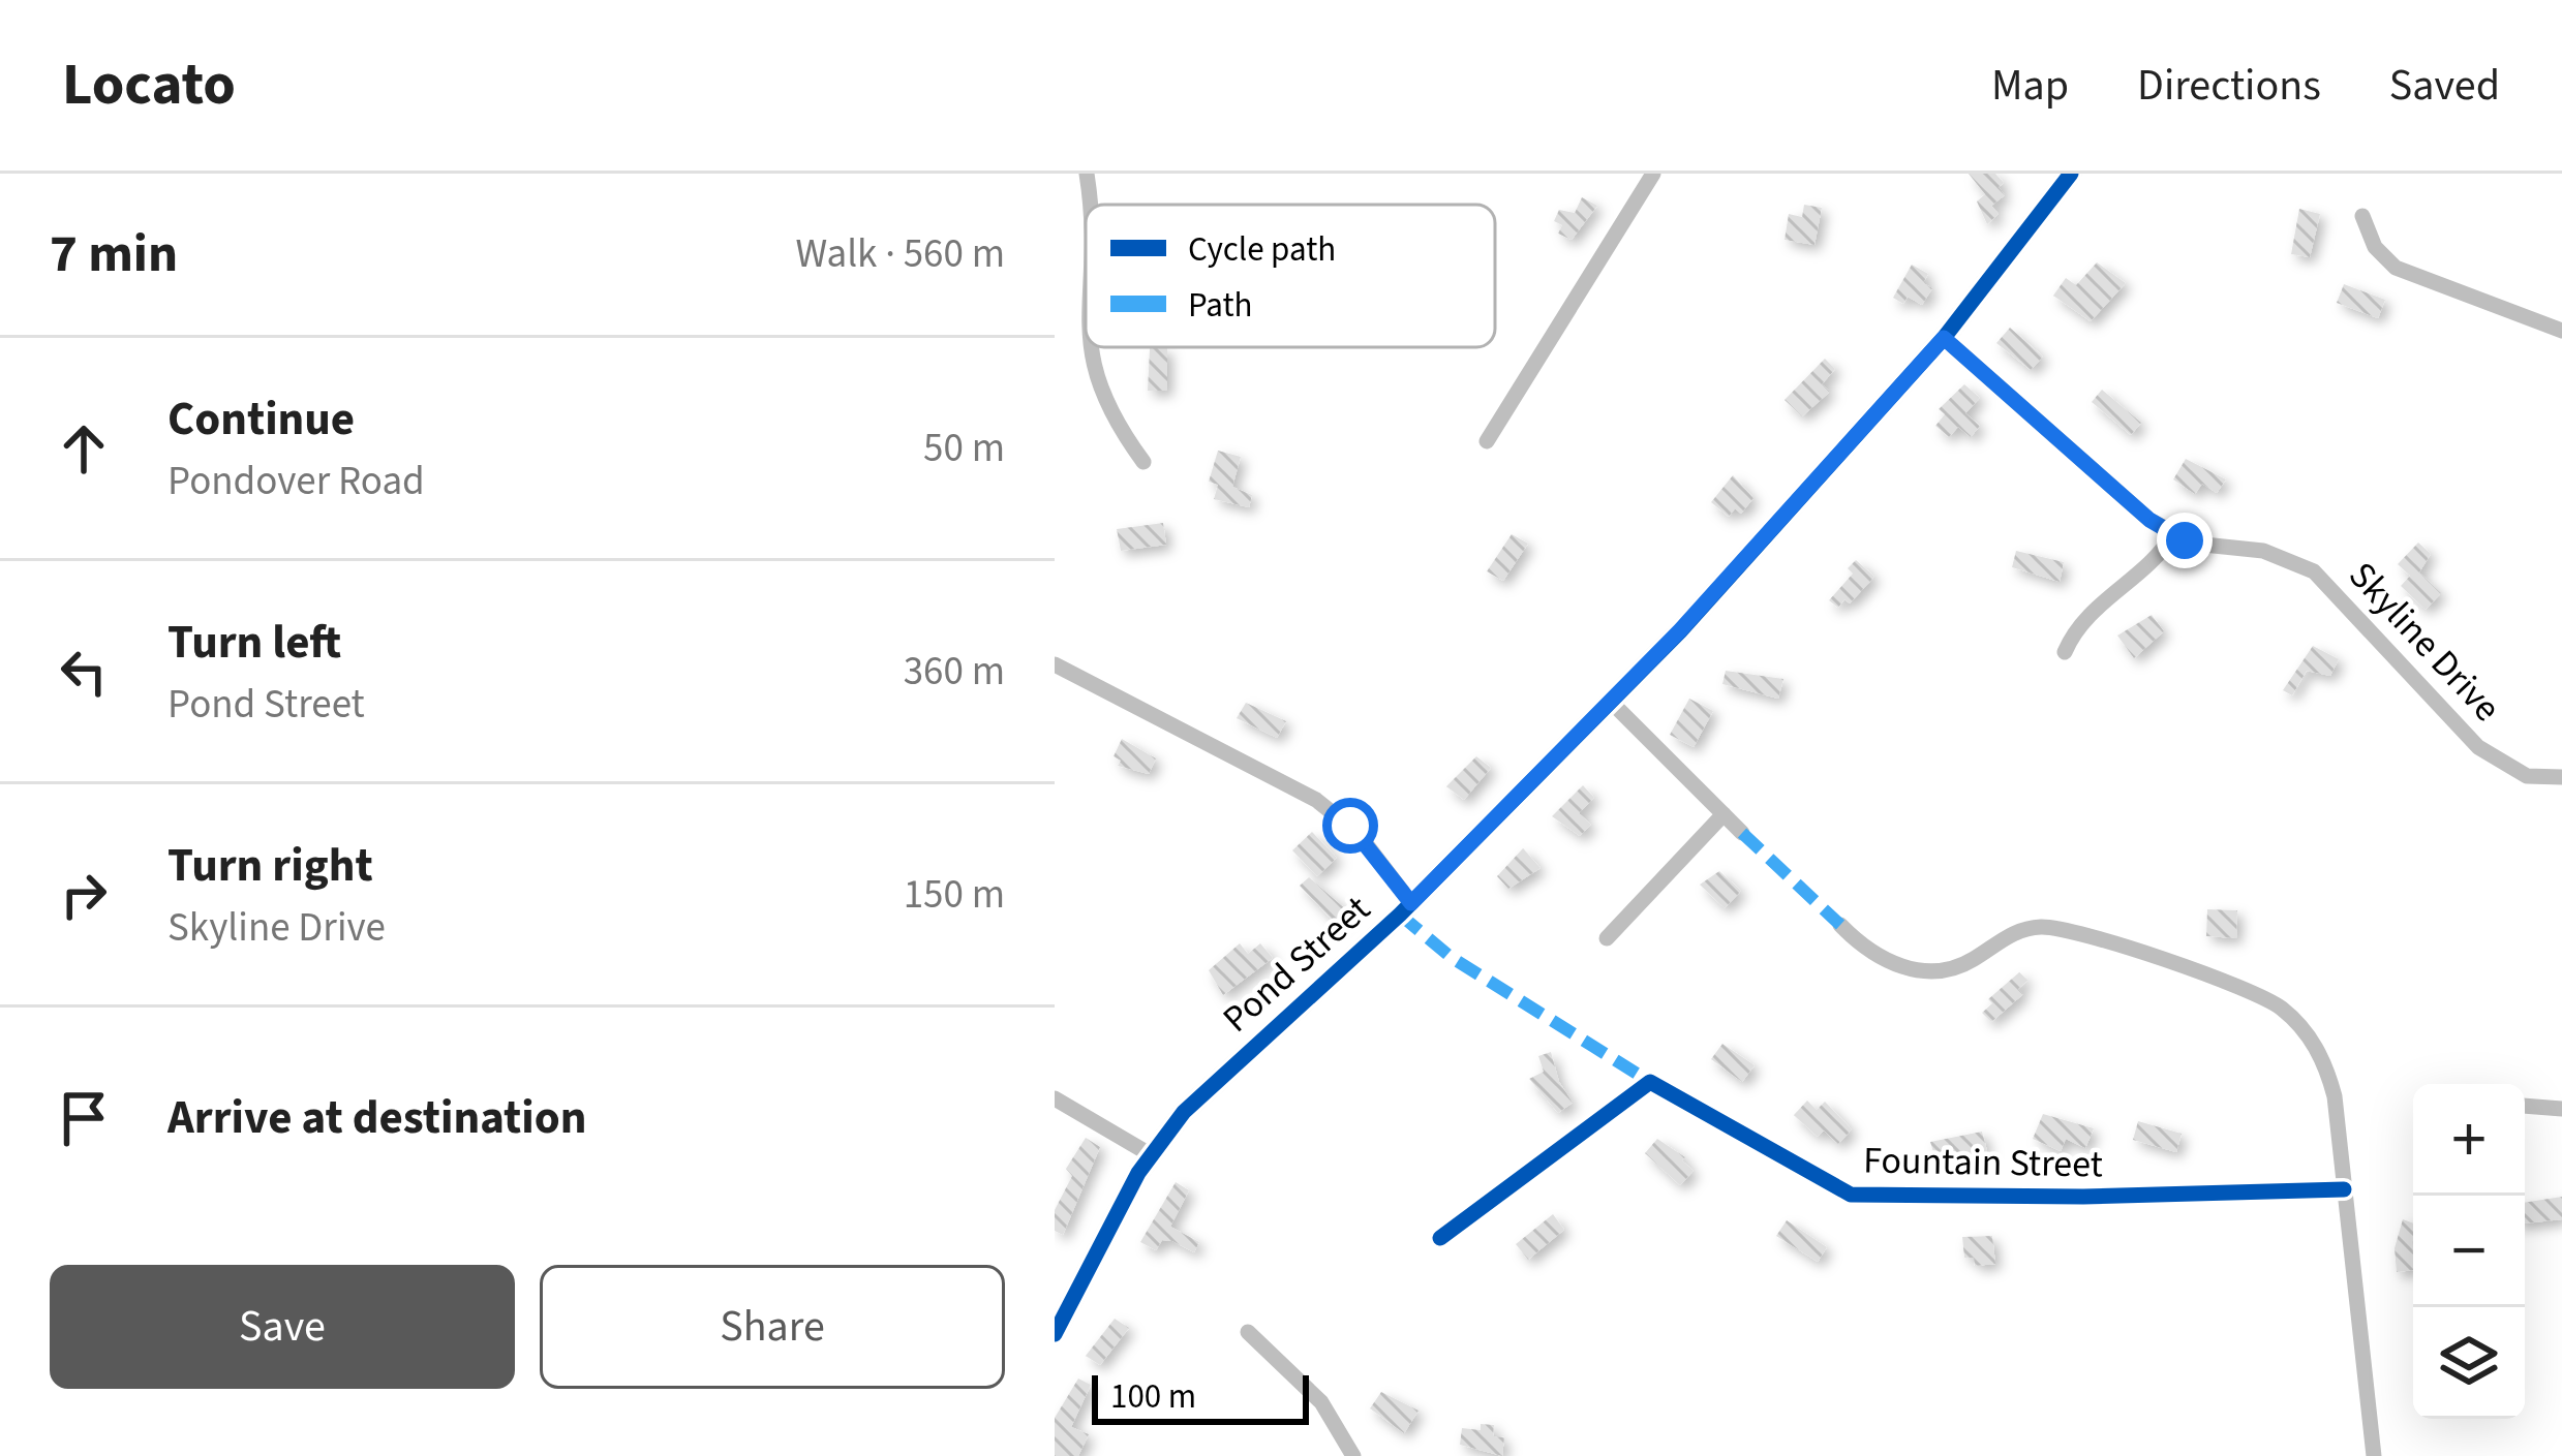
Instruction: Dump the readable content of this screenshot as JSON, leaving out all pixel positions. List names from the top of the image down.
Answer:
{
  "streets": {
    "street": ["Skyline Drive", "Pond Street", "Fountain Street"]
  },
  "crossings": [
    ["Skyline Drive", "Pond Street"]
  ],
  "legend": ["Cycle path", "Path"],
  "scale_bar": "100 m",
  "page": {
    "header": "Locato",
    "nav": ["Map", "Directions", "Saved"],
    "heading": ["7 min", "Walk · 560 m"],
    "list": [
      ["Continue", "Pondover Road", "50 m"],
      ["Turn left", "Pond Street", "360 m"],
      ["Turn right", "Skyline Drive", "150 m"],
      "Arrive at destination"
    ],
    "map_buttons": ["+", "−"],
    "buttons": ["Save", "Share"],
    "scale": "100 m"
  }
}
